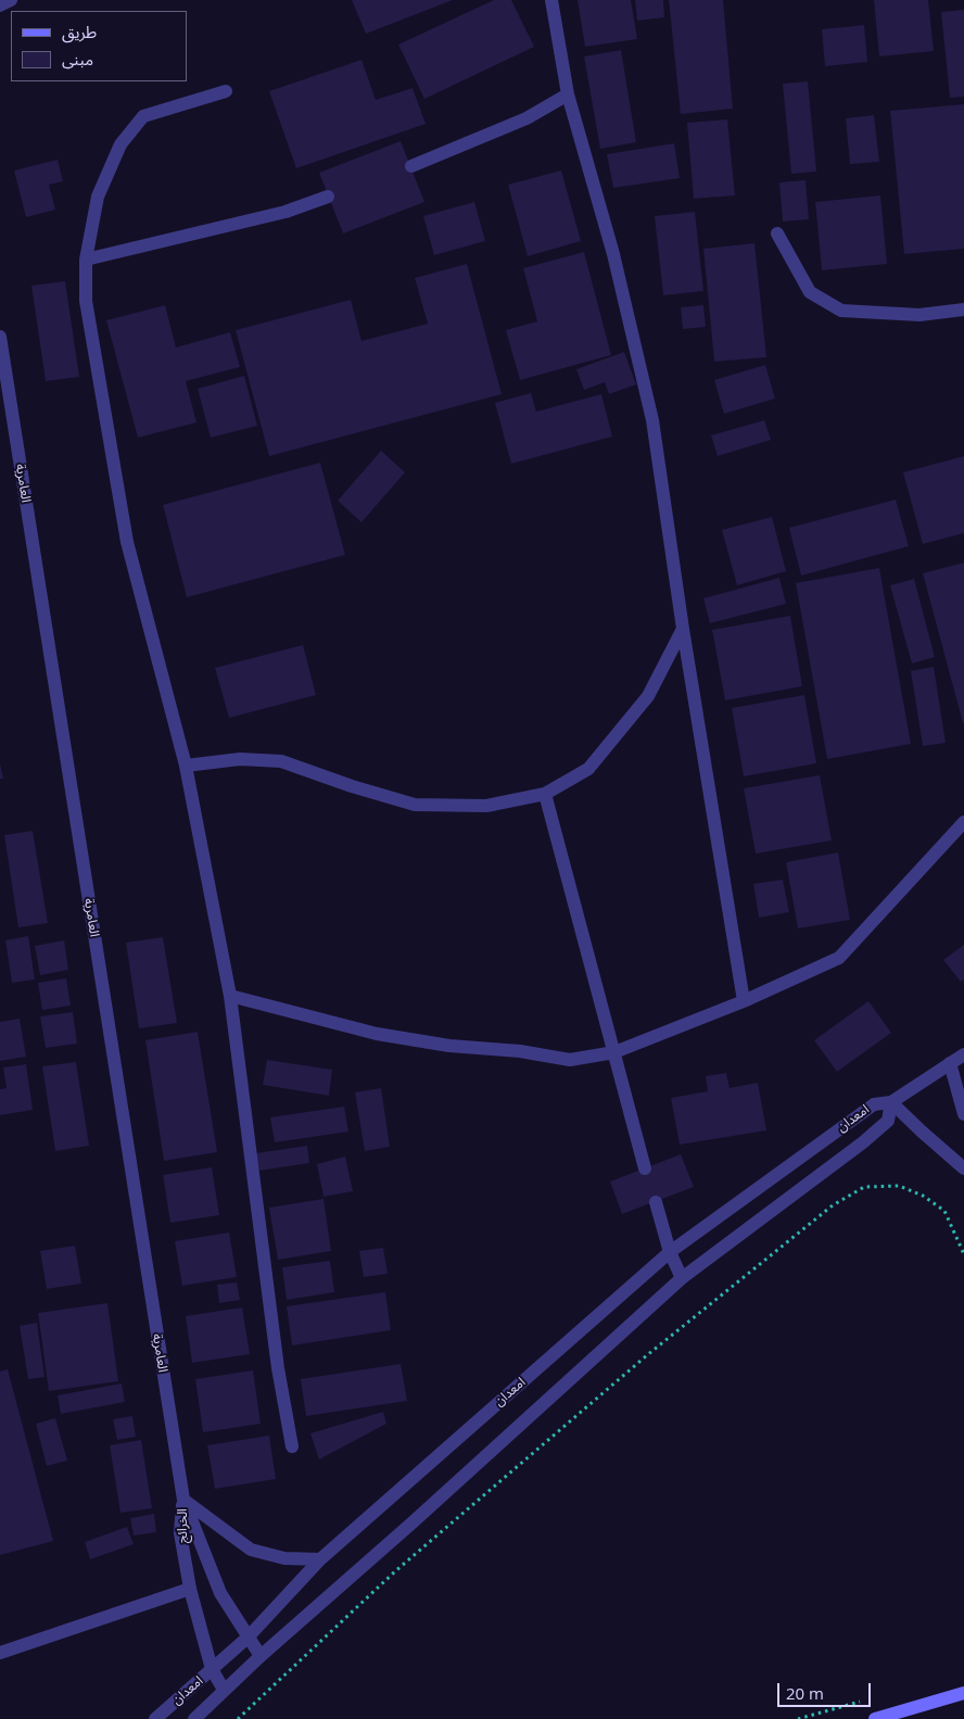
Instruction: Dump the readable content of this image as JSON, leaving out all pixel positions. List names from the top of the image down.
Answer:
{
  "streets": {
    "street": ["العامرية", "امعدان", "الخرائج"]
  },
  "crossings": [
    ["العامرية", "الخرائج"],
    ["امعدان", "الخرائج"]
  ],
  "legend": ["طريق", "مبنى"],
  "scale_bar": "20 m"
}
